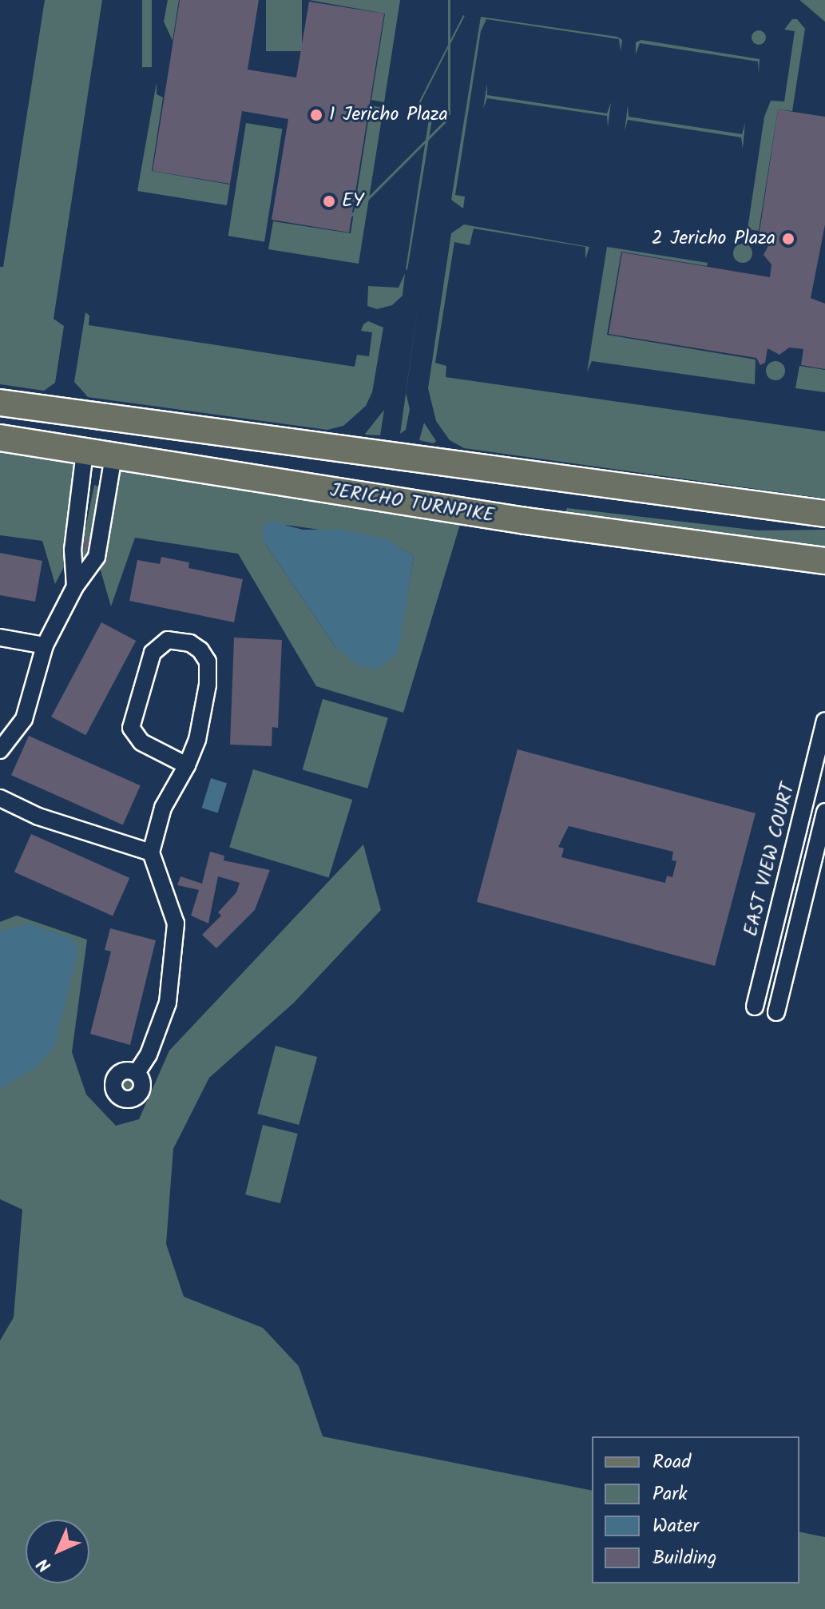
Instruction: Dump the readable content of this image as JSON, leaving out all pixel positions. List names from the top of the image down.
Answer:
{
  "streets": {
    "main road": ["JERICHO TURNPIKE"],
    "street": ["EAST VIEW COURT"]
  },
  "places": ["1 Jericho Plaza", "EY", "2 Jericho Plaza"],
  "legend": [
    "Road",
    "Park",
    "Water",
    "Building"
  ],
  "north": "bottom left"
}
